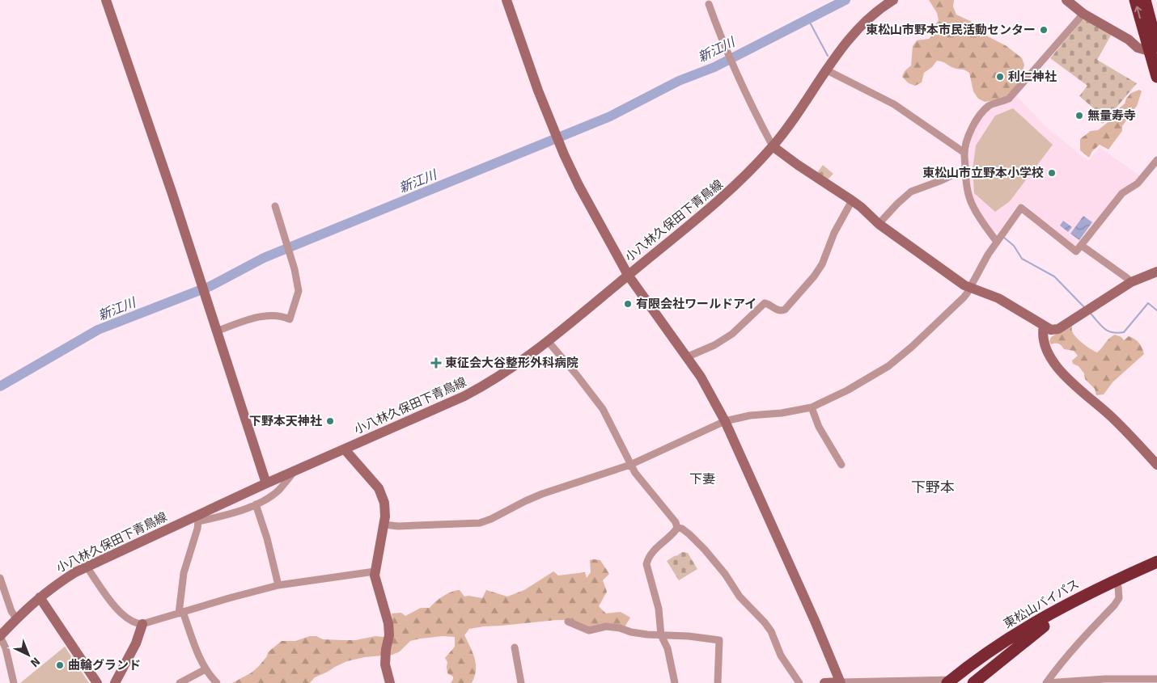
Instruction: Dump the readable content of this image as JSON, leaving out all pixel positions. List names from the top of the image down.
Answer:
{
  "streets": {
    "highway": ["東松山バイパス"],
    "street": ["小八林久保田下青鳥線"]
  },
  "districts": ["下妻", "下野本"],
  "water": ["新江川"],
  "places": {
    "other": [
      "東松山市野本市民活動センター",
      "利仁神社",
      "無量寿寺",
      "東松山市立野本小学校",
      "有限会社ワールドアイ",
      "下野本天神社",
      "曲輪グランド"
    ],
    "health": ["東征会大谷整形外科病院"]
  },
  "north": "bottom right"
}
